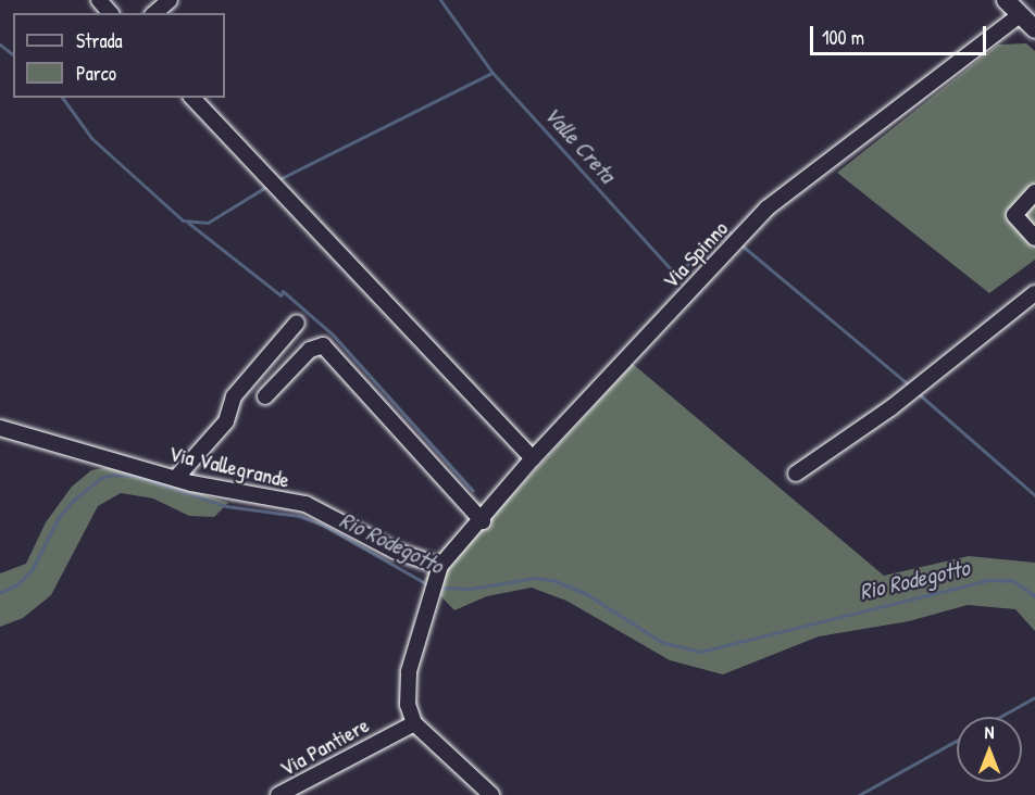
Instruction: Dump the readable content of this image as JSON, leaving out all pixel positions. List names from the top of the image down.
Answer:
{
  "streets": {
    "street": ["Via Spinno", "Via Vallegrande", "Via Pantiere"]
  },
  "crossings": [
    ["Via Spinno", "Via Vallegrande"]
  ],
  "water": ["Valle Creta", "Rio Rodegotto"],
  "legend": ["Strada", "Parco"],
  "scale_bar": "100 m",
  "north": "top"
}
